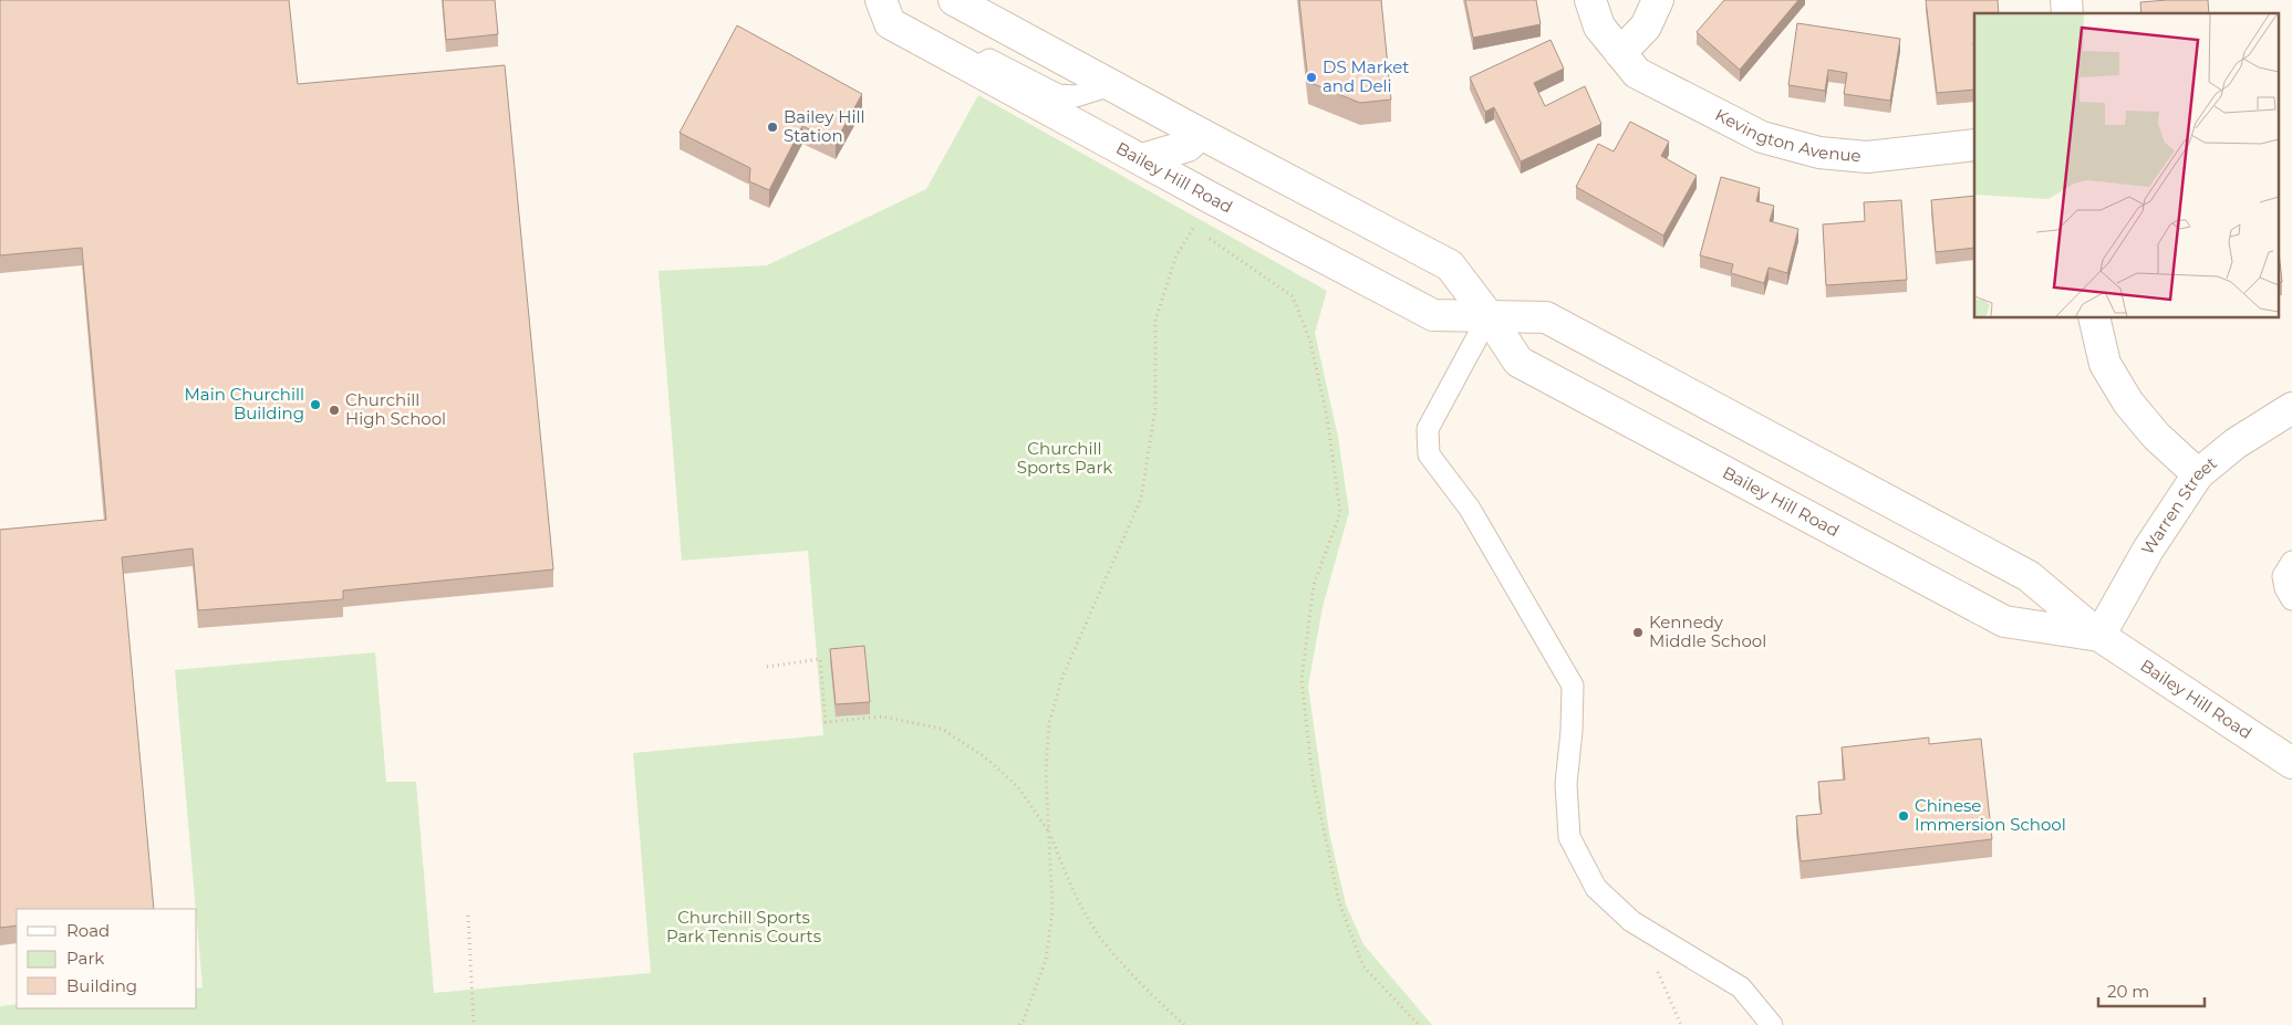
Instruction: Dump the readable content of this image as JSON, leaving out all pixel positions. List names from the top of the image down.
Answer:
{
  "streets": {
    "main road": ["Kevington Avenue", "Bailey Hill Road", "Warren Street"]
  },
  "crossings": [
    ["Bailey Hill Road", "Warren Street"]
  ],
  "parks": ["Churchill Sports Park", "Churchill Sports Park Tennis Courts"],
  "places": [
    "DS Market and Deli",
    "Bailey Hill Station",
    "Main Churchill Building",
    "Churchill High School",
    "Kennedy Middle School",
    "Chinese Immersion School"
  ],
  "legend": ["Road", "Park", "Building"],
  "scale_bar": "20 m"
}
